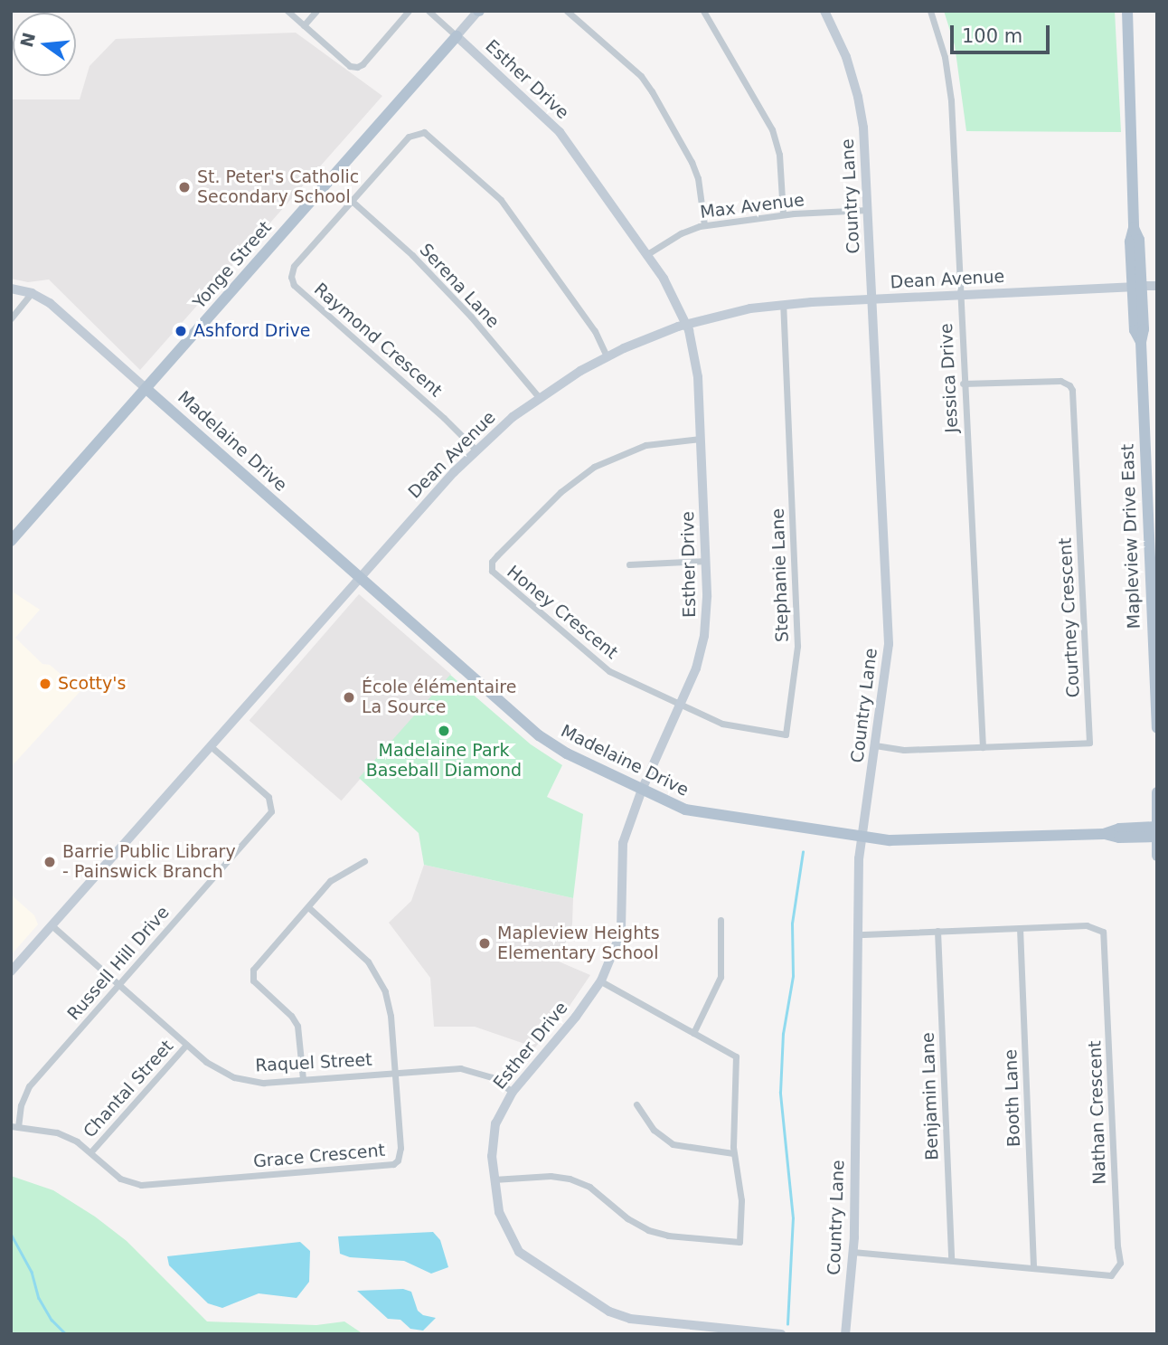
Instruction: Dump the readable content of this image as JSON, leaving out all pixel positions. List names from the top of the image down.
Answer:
{
  "streets": {
    "main road": ["Yonge Street", "Madelaine Drive", "Mapleview Drive East"],
    "street": [
      "Esther Drive",
      "Country Lane",
      "Max Avenue",
      "Dean Avenue",
      "Serena Lane",
      "Raymond Crescent",
      "Jessica Drive",
      "Stephanie Lane",
      "Honey Crescent",
      "Courtney Crescent",
      "Russell Hill Drive",
      "Raquel Street",
      "Chantal Street",
      "Benjamin Lane",
      "Booth Lane",
      "Nathan Crescent",
      "Grace Crescent"
    ]
  },
  "crossings": [
    ["Esther Drive", "Max Avenue"],
    ["Esther Drive", "Yonge Street"],
    ["Esther Drive", "Dean Avenue"],
    ["Esther Drive", "Madelaine Drive"],
    ["Esther Drive", "Stephanie Lane"],
    ["Esther Drive", "Honey Crescent"],
    ["Esther Drive", "Raquel Street"],
    ["Country Lane", "Max Avenue"],
    ["Country Lane", "Dean Avenue"],
    ["Country Lane", "Madelaine Drive"],
    ["Country Lane", "Courtney Crescent"],
    ["Country Lane", "Nathan Crescent"],
    ["Yonge Street", "Madelaine Drive"],
    ["Dean Avenue", "Serena Lane"],
    ["Dean Avenue", "Raymond Crescent"],
    ["Dean Avenue", "Jessica Drive"],
    ["Dean Avenue", "Madelaine Drive"],
    ["Dean Avenue", "Mapleview Drive East"],
    ["Dean Avenue", "Stephanie Lane"],
    ["Dean Avenue", "Russell Hill Drive"],
    ["Dean Avenue", "Raquel Street"],
    ["Serena Lane", "Raymond Crescent"],
    ["Jessica Drive", "Courtney Crescent"],
    ["Stephanie Lane", "Honey Crescent"],
    ["Russell Hill Drive", "Raquel Street"],
    ["Russell Hill Drive", "Grace Crescent"],
    ["Raquel Street", "Chantal Street"],
    ["Raquel Street", "Grace Crescent"],
    ["Chantal Street", "Grace Crescent"],
    ["Benjamin Lane", "Nathan Crescent"],
    ["Booth Lane", "Nathan Crescent"]
  ],
  "places": [
    "St. Peter's Catholic Secondary School",
    "Ashford Drive",
    "Scotty's",
    "École élémentaire La Source",
    "Madelaine Park Baseball Diamond",
    "Barrie Public Library - Painswick Branch",
    "Mapleview Heights Elementary School"
  ],
  "scale_bar": "100 m",
  "north": "left"
}
